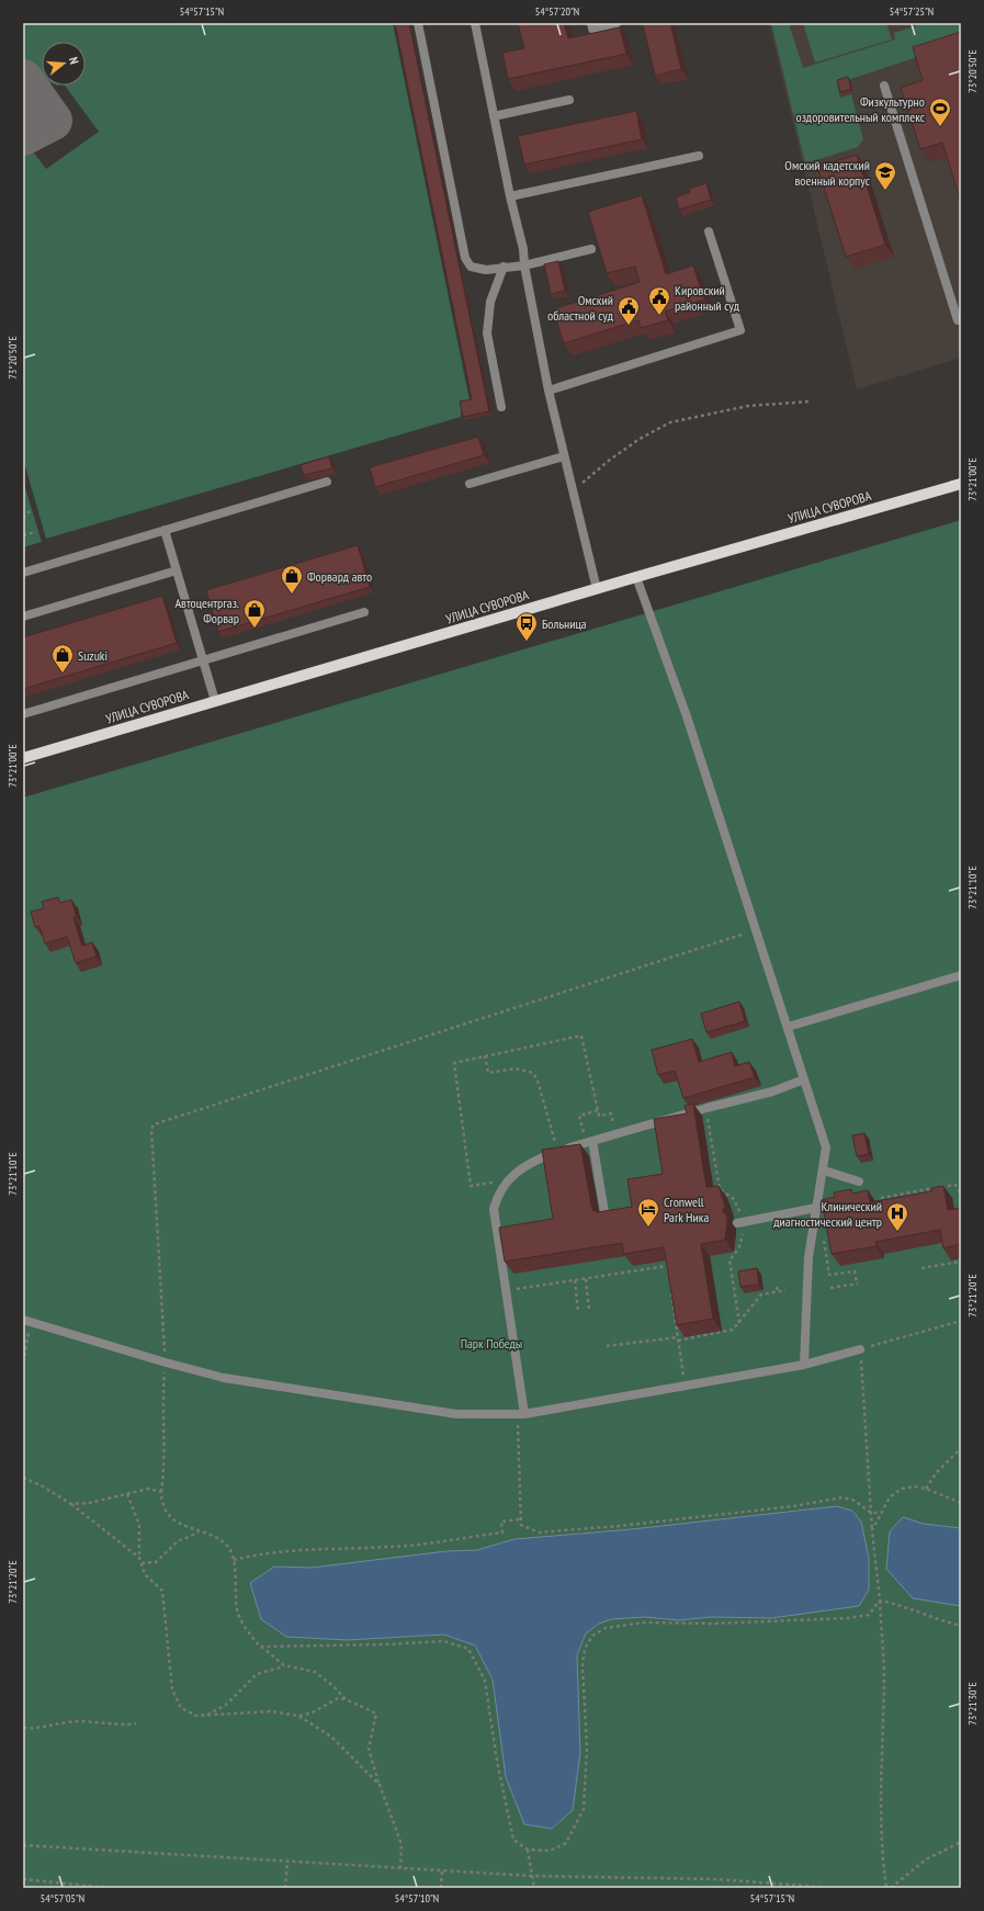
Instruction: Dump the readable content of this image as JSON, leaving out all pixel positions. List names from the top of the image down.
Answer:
{
  "streets": {
    "main road": ["УЛИЦА СУВОРОВА"]
  },
  "parks": ["Парк Победы"],
  "places": {
    "sports": ["Физкультурно оздоровительный комплекс"],
    "school or university": ["Омский кадетский военный корпус"],
    "public building": ["Кировский районный суд", "Омский областной суд"],
    "shop": ["Форвард авто", "Автоцентргаз. Форвар", "Suzuki"],
    "bus stop": ["Больница"],
    "hotel": ["Cronwell Park Ника"],
    "hospital": ["Клинический диагностический центр"]
  },
  "north": "right",
  "coordinates": [
    "54°57'15\"N",
    "54°57'20\"N",
    "54°57'25\"N",
    "73°20'50\"E",
    "73°21'00\"E",
    "73°21'10\"E",
    "73°21'20\"E",
    "73°21'30\"E",
    "54°57'05\"N",
    "54°57'10\"N"
  ]
}
